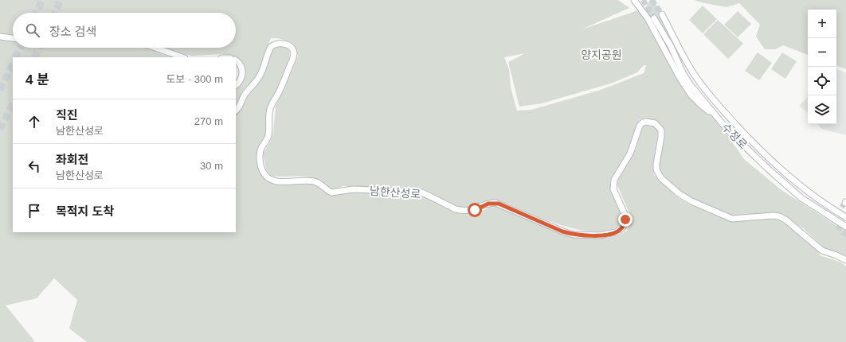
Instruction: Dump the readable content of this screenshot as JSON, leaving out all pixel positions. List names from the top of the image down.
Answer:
{
  "streets": {
    "main road": ["수정로", "남한산성로"]
  },
  "parks": ["양지공원"],
  "page": {
    "map_buttons": ["+", "−"],
    "search": "장소 검색",
    "heading": ["4 분", "도보 · 300 m"],
    "list": [
      ["직진", "남한산성로", "270 m"],
      ["좌회전", "남한산성로", "30 m"],
      "목적지 도착"
    ]
  }
}
